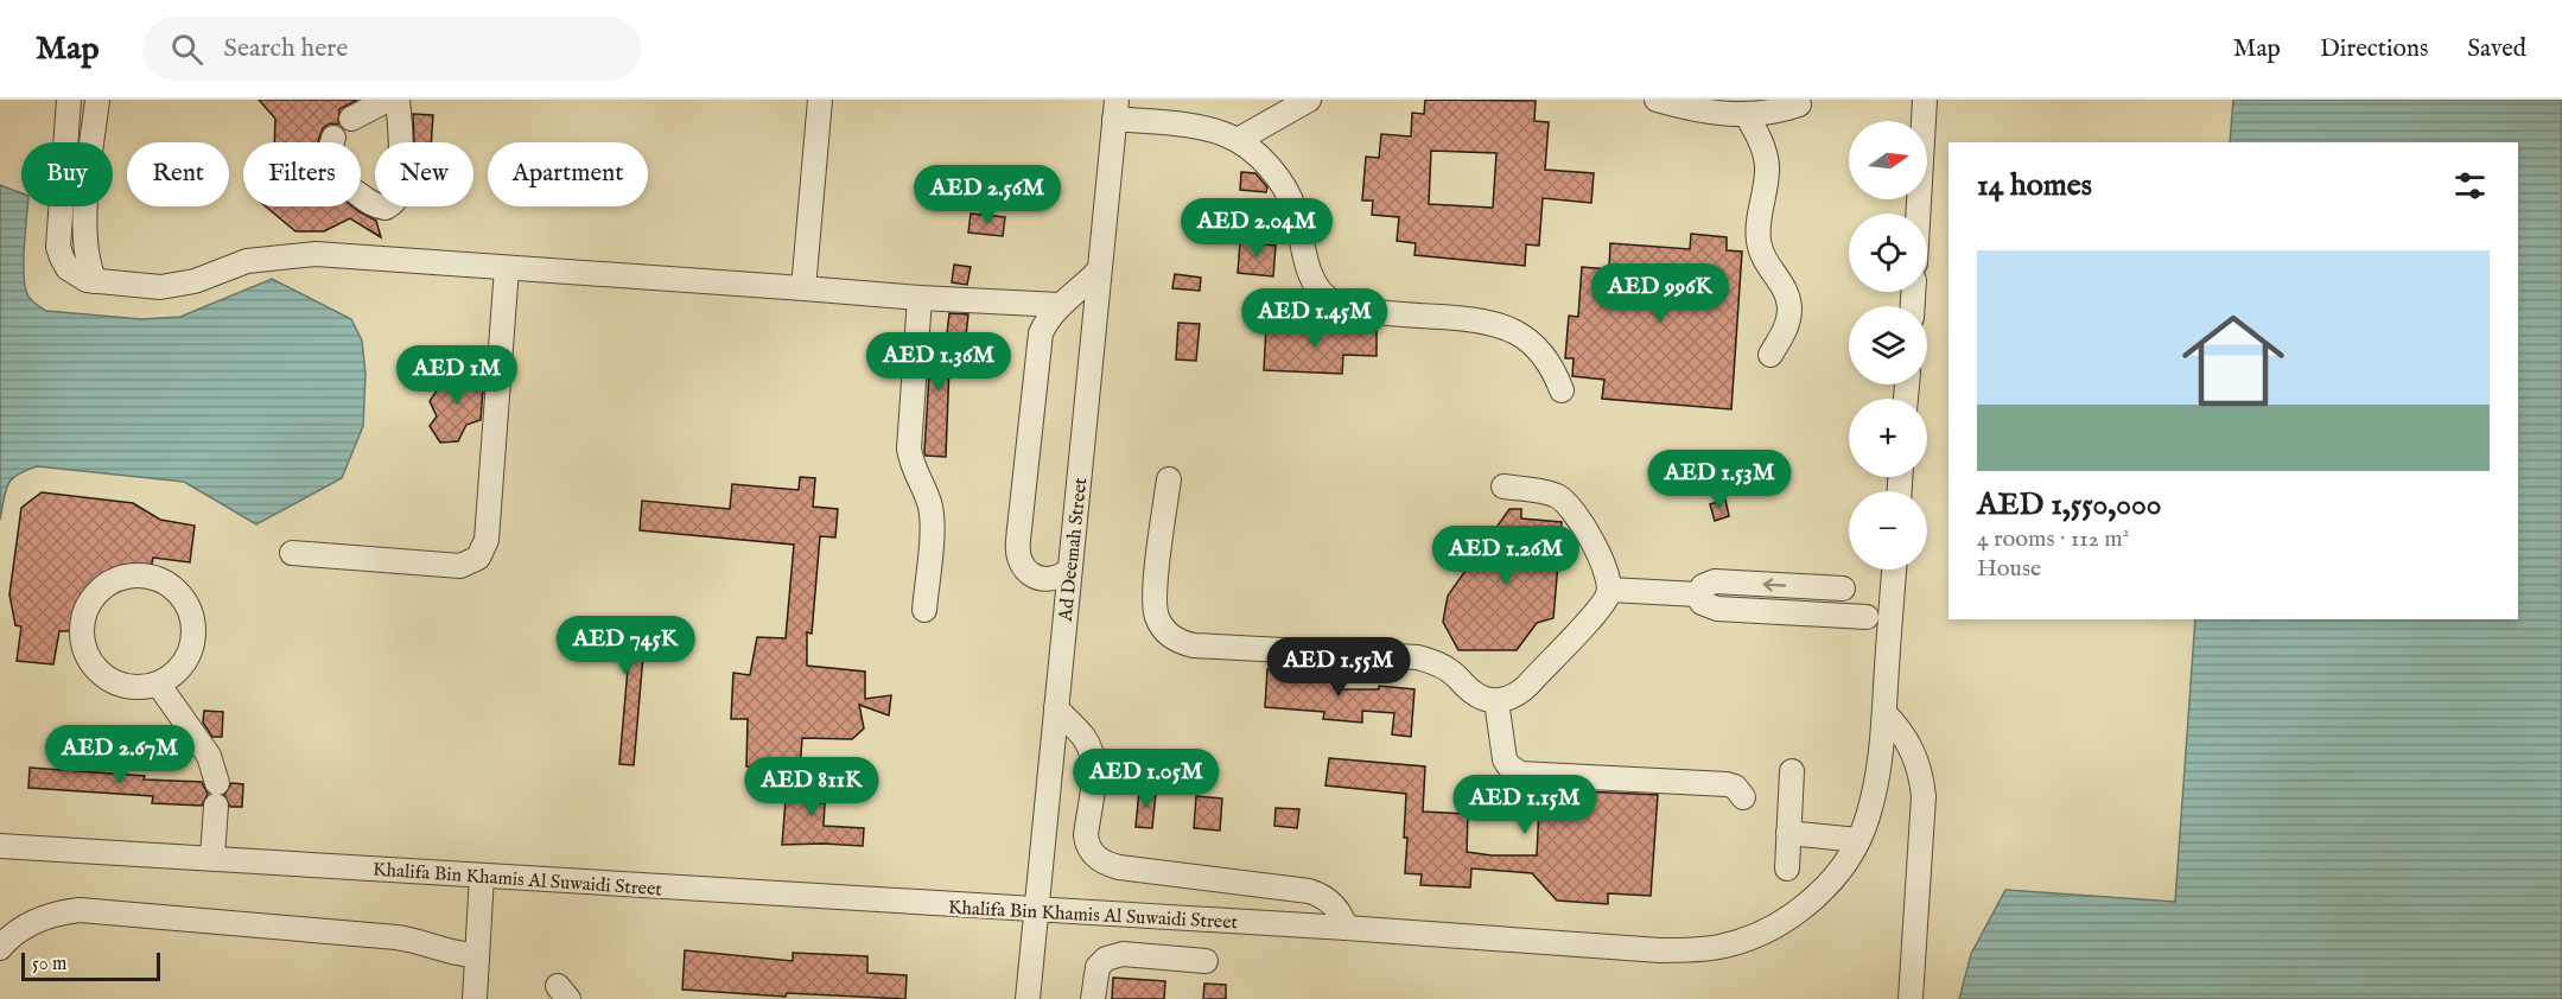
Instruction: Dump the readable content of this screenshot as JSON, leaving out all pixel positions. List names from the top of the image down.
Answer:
{
  "streets": {
    "street": ["Ad Deemah Street", "Khalifa Bin Khamis Al Suwaidi Street"]
  },
  "crossings": [
    ["Ad Deemah Street", "Khalifa Bin Khamis Al Suwaidi Street"]
  ],
  "scale_bar": "50 m",
  "north": "right",
  "page": {
    "header": "Map",
    "search": "Search here",
    "nav": ["Map", "Directions", "Saved"],
    "map_buttons": ["+", "−"],
    "chip": [
      "Buy",
      "Rent",
      "Filters",
      "New",
      "Apartment"
    ],
    "heading": "14 homes",
    "price": [
      "AED 2.56M",
      "AED 2.04M",
      "AED 996K",
      "AED 1.45M",
      "AED 1.36M",
      "AED 1M",
      "AED 1.53M",
      "AED 1.26M",
      "AED 745K",
      "AED 1.55M",
      "AED 2.67M",
      "AED 1.05M",
      "AED 811K",
      "AED 1.15M"
    ],
    "list": [
      {
        "name": "AED 1,550,000",
        "note": "4 rooms · 112 m² · House"
      }
    ],
    "scale": "50 m"
  }
}
